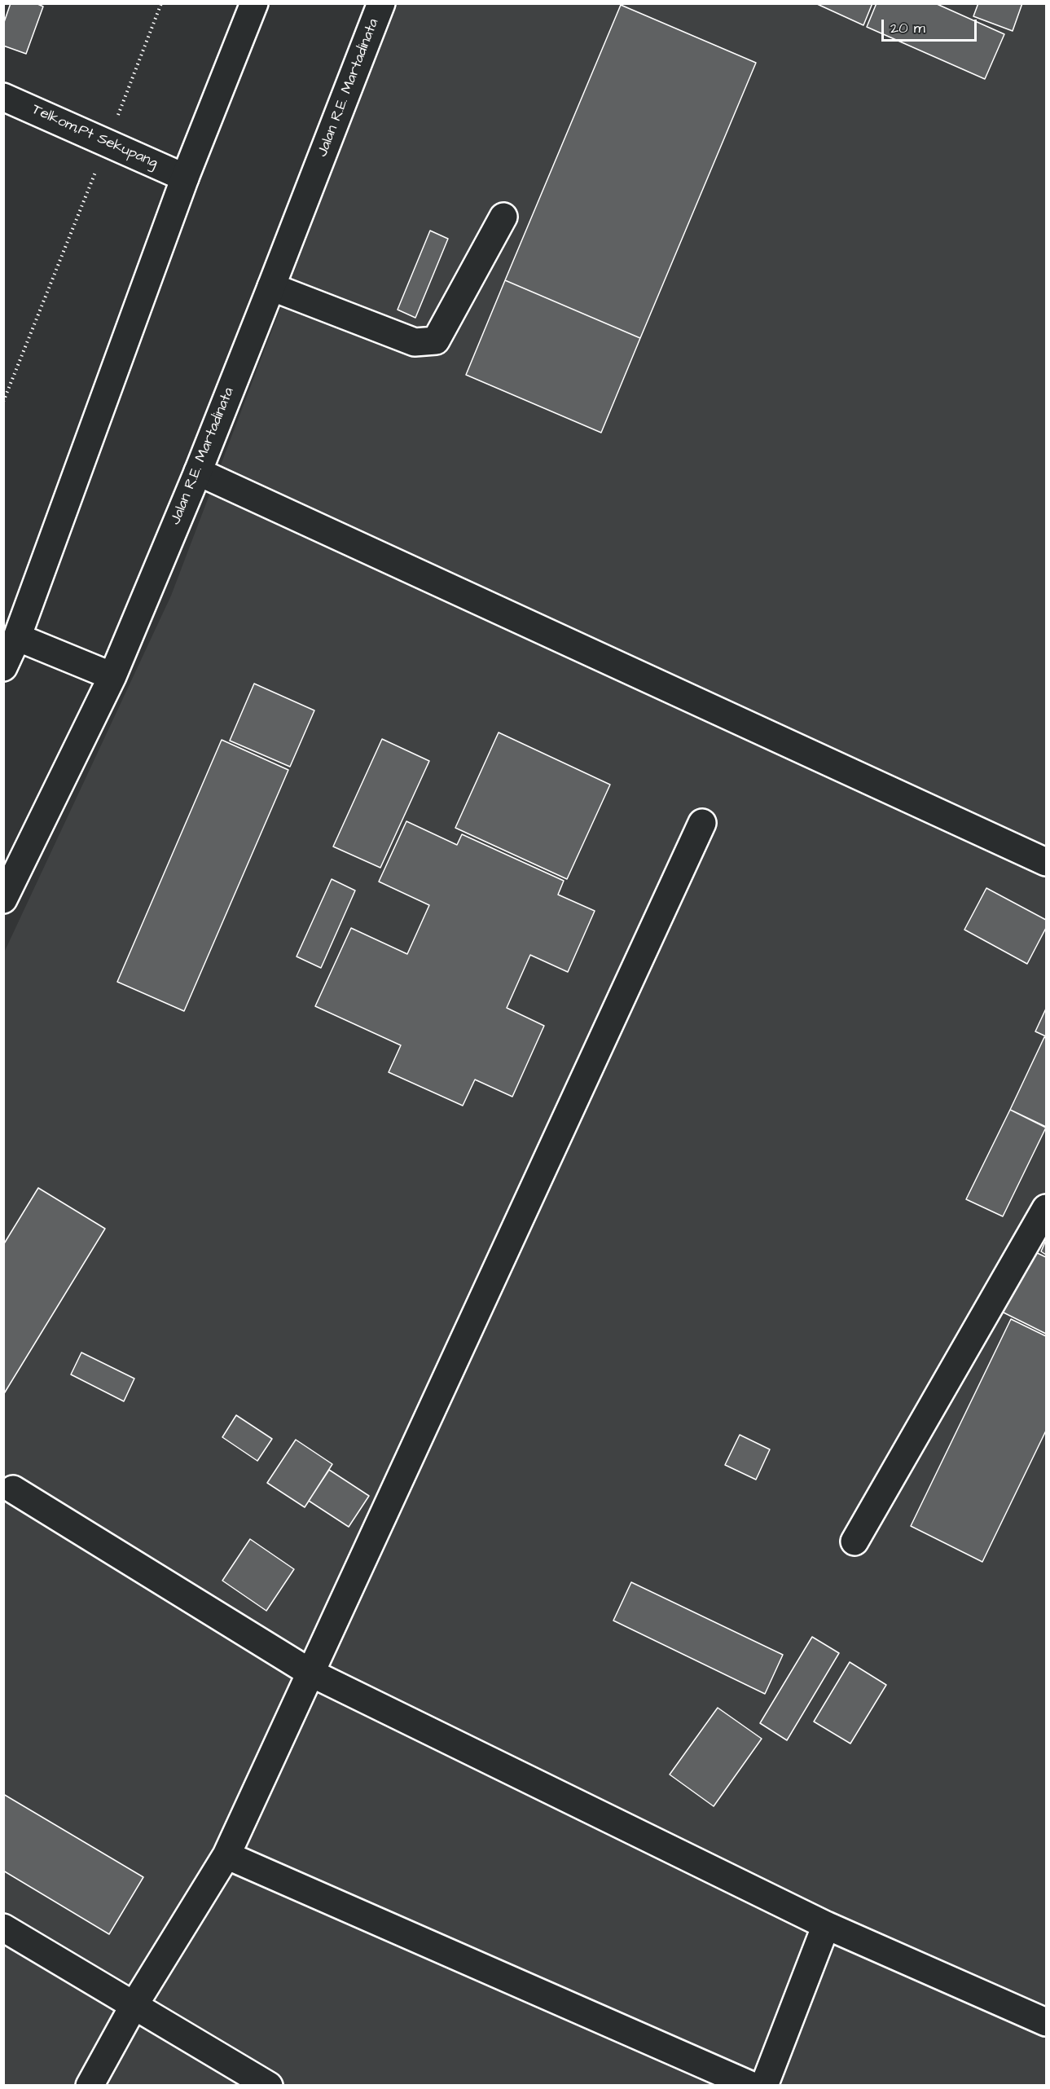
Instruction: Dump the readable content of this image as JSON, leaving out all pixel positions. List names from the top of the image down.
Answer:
{
  "streets": {
    "main road": ["Jalan R.E. Martadinata", "Telkom,Pt Sekupang"]
  },
  "scale_bar": "20 m"
}
